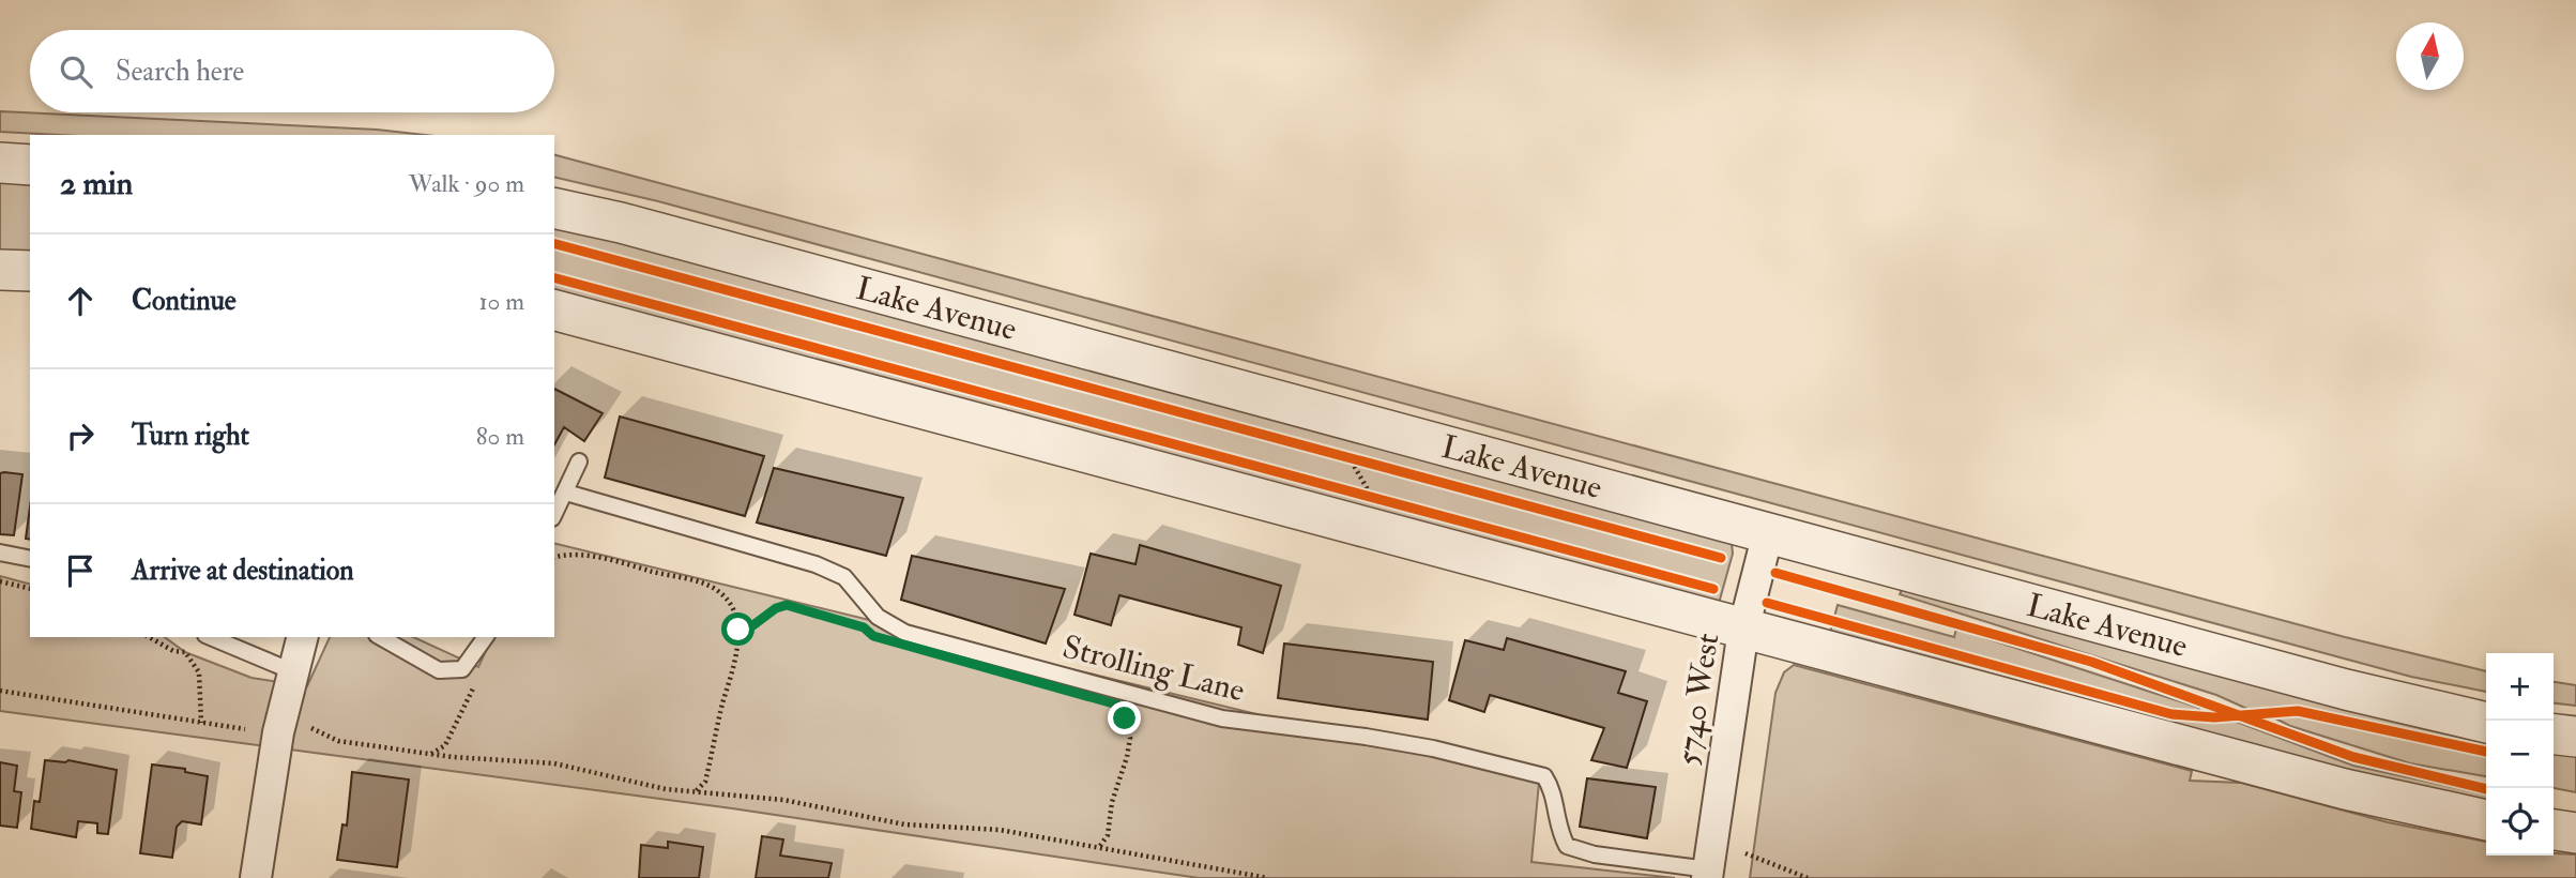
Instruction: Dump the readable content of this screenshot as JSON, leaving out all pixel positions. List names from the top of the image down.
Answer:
{
  "streets": {
    "street": ["Lake Avenue", "5740 West"],
    "lane": ["Strolling Lane"]
  },
  "crossings": [
    ["Lake Avenue", "5740 West"],
    ["Strolling Lane", "5740 West"]
  ],
  "north": "top",
  "page": {
    "search": "Search here",
    "heading": ["2 min", "Walk · 90 m"],
    "list": [
      ["Continue", "10 m"],
      ["Turn right", "80 m"],
      "Arrive at destination"
    ],
    "map_buttons": ["+", "−"]
  }
}
